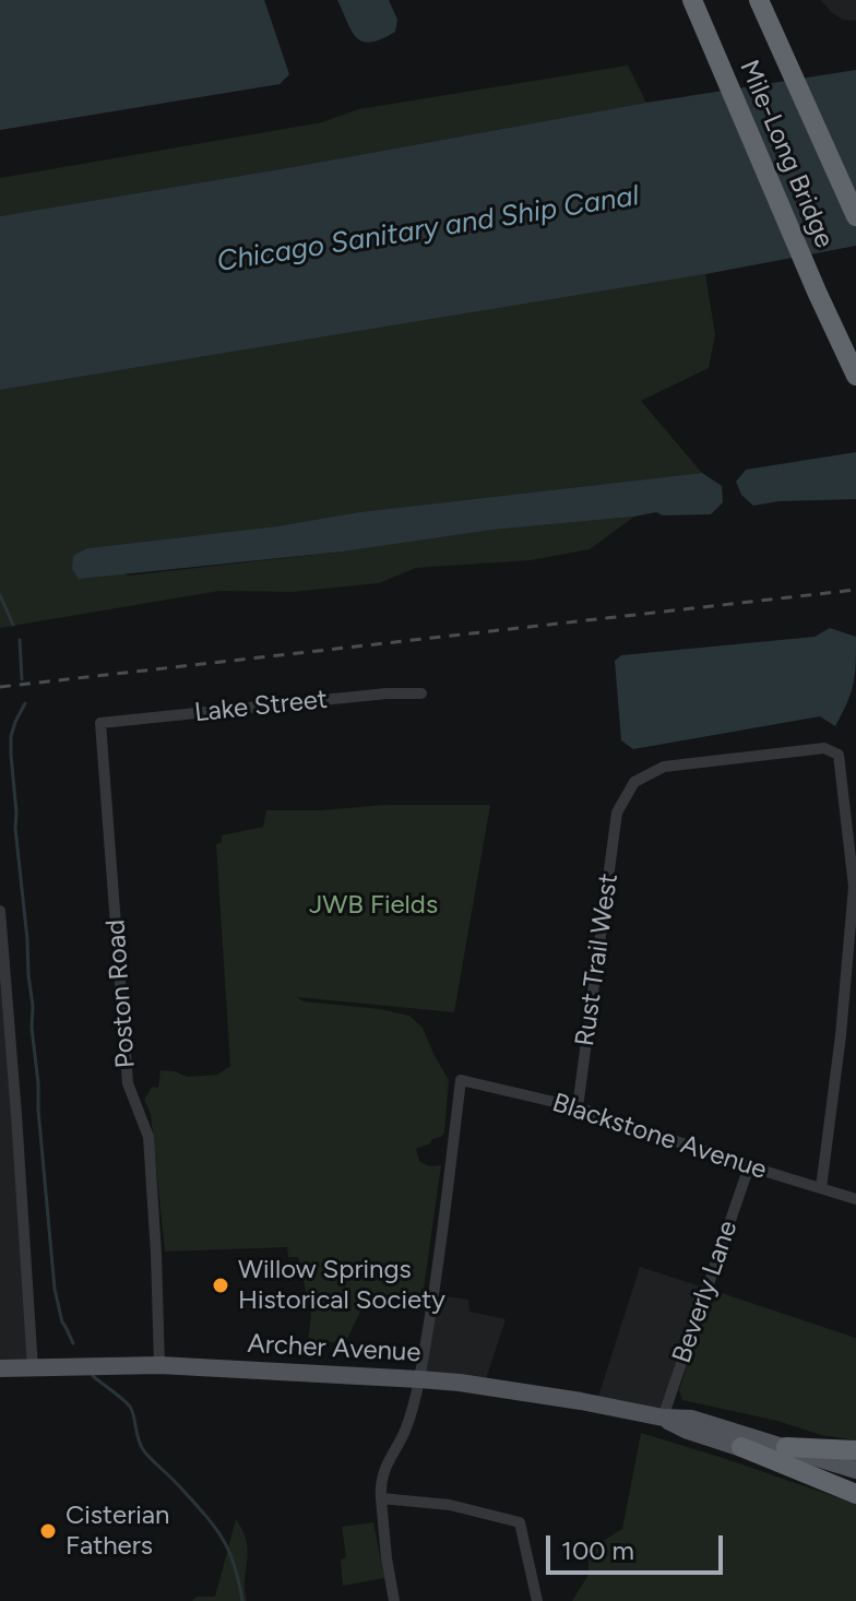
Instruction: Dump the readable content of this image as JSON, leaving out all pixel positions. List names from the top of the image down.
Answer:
{
  "streets": {
    "highway": ["Mile-Long Bridge"],
    "main road": ["Archer Avenue"],
    "street": [
      "Lake Street",
      "Rust Trail West",
      "Poston Road",
      "Blackstone Avenue",
      "Beverly Lane"
    ]
  },
  "crossings": [
    ["Lake Street", "Poston Road"],
    ["Rust Trail West", "Blackstone Avenue"],
    ["Poston Road", "Archer Avenue"],
    ["Blackstone Avenue", "Beverly Lane"],
    ["Blackstone Avenue", "Archer Avenue"],
    ["Beverly Lane", "Archer Avenue"]
  ],
  "water": ["Chicago Sanitary and Ship Canal"],
  "parks": ["JWB Fields"],
  "places": ["Willow Springs Historical Society", "Cisterian Fathers"],
  "scale_bar": "100 m"
}
